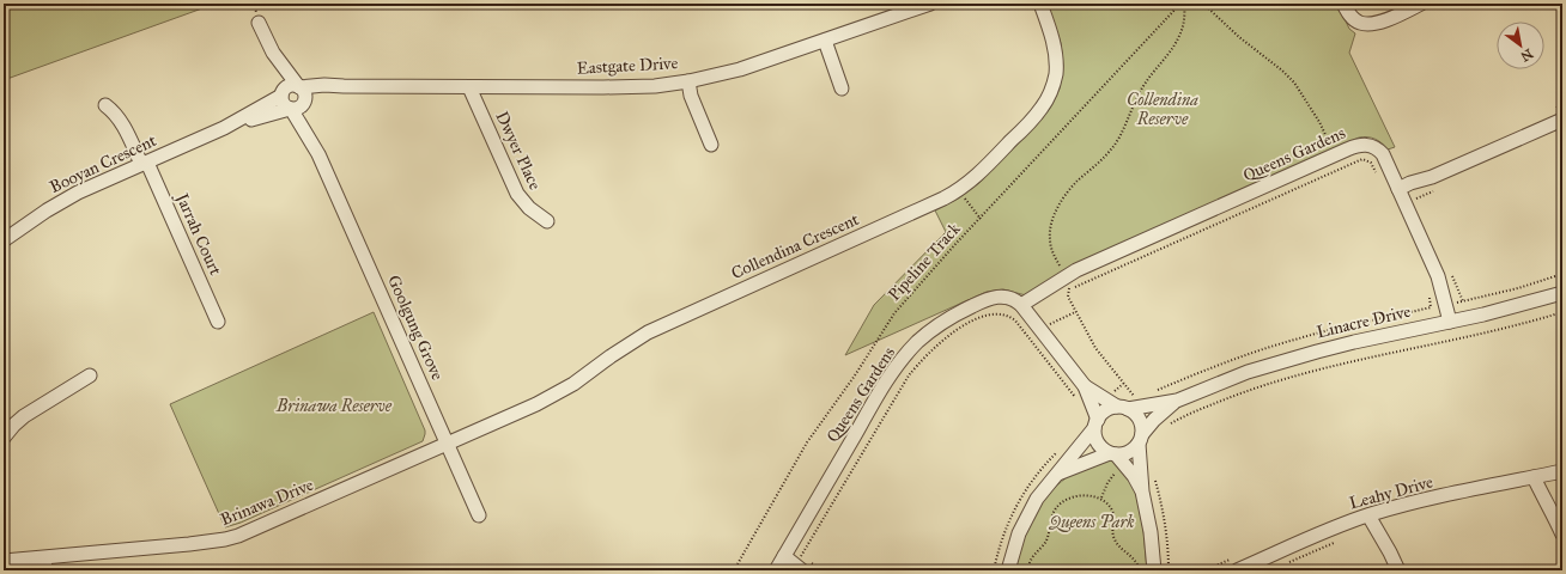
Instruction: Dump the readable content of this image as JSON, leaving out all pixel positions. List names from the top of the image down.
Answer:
{
  "streets": {
    "street": [
      "Eastgate Drive",
      "Dwyer Place",
      "Queens Gardens",
      "Booyan Crescent",
      "Jarrah Court",
      "Collendina Crescent",
      "Linacre Drive",
      "Goolgung Grove",
      "Leahy Drive",
      "Brinawa Drive"
    ],
    "path": ["Pipeline Track"]
  },
  "crossings": [
    ["Eastgate Drive", "Dwyer Place"],
    ["Eastgate Drive", "Booyan Crescent"],
    ["Eastgate Drive", "Goolgung Grove"],
    ["Queens Gardens", "Linacre Drive"],
    ["Booyan Crescent", "Jarrah Court"],
    ["Booyan Crescent", "Goolgung Grove"],
    ["Collendina Crescent", "Goolgung Grove"],
    ["Collendina Crescent", "Brinawa Drive"],
    ["Goolgung Grove", "Brinawa Drive"]
  ],
  "parks": ["Collendina Reserve", "Brinawa Reserve", "Queens Park"],
  "north": "bottom right"
}
